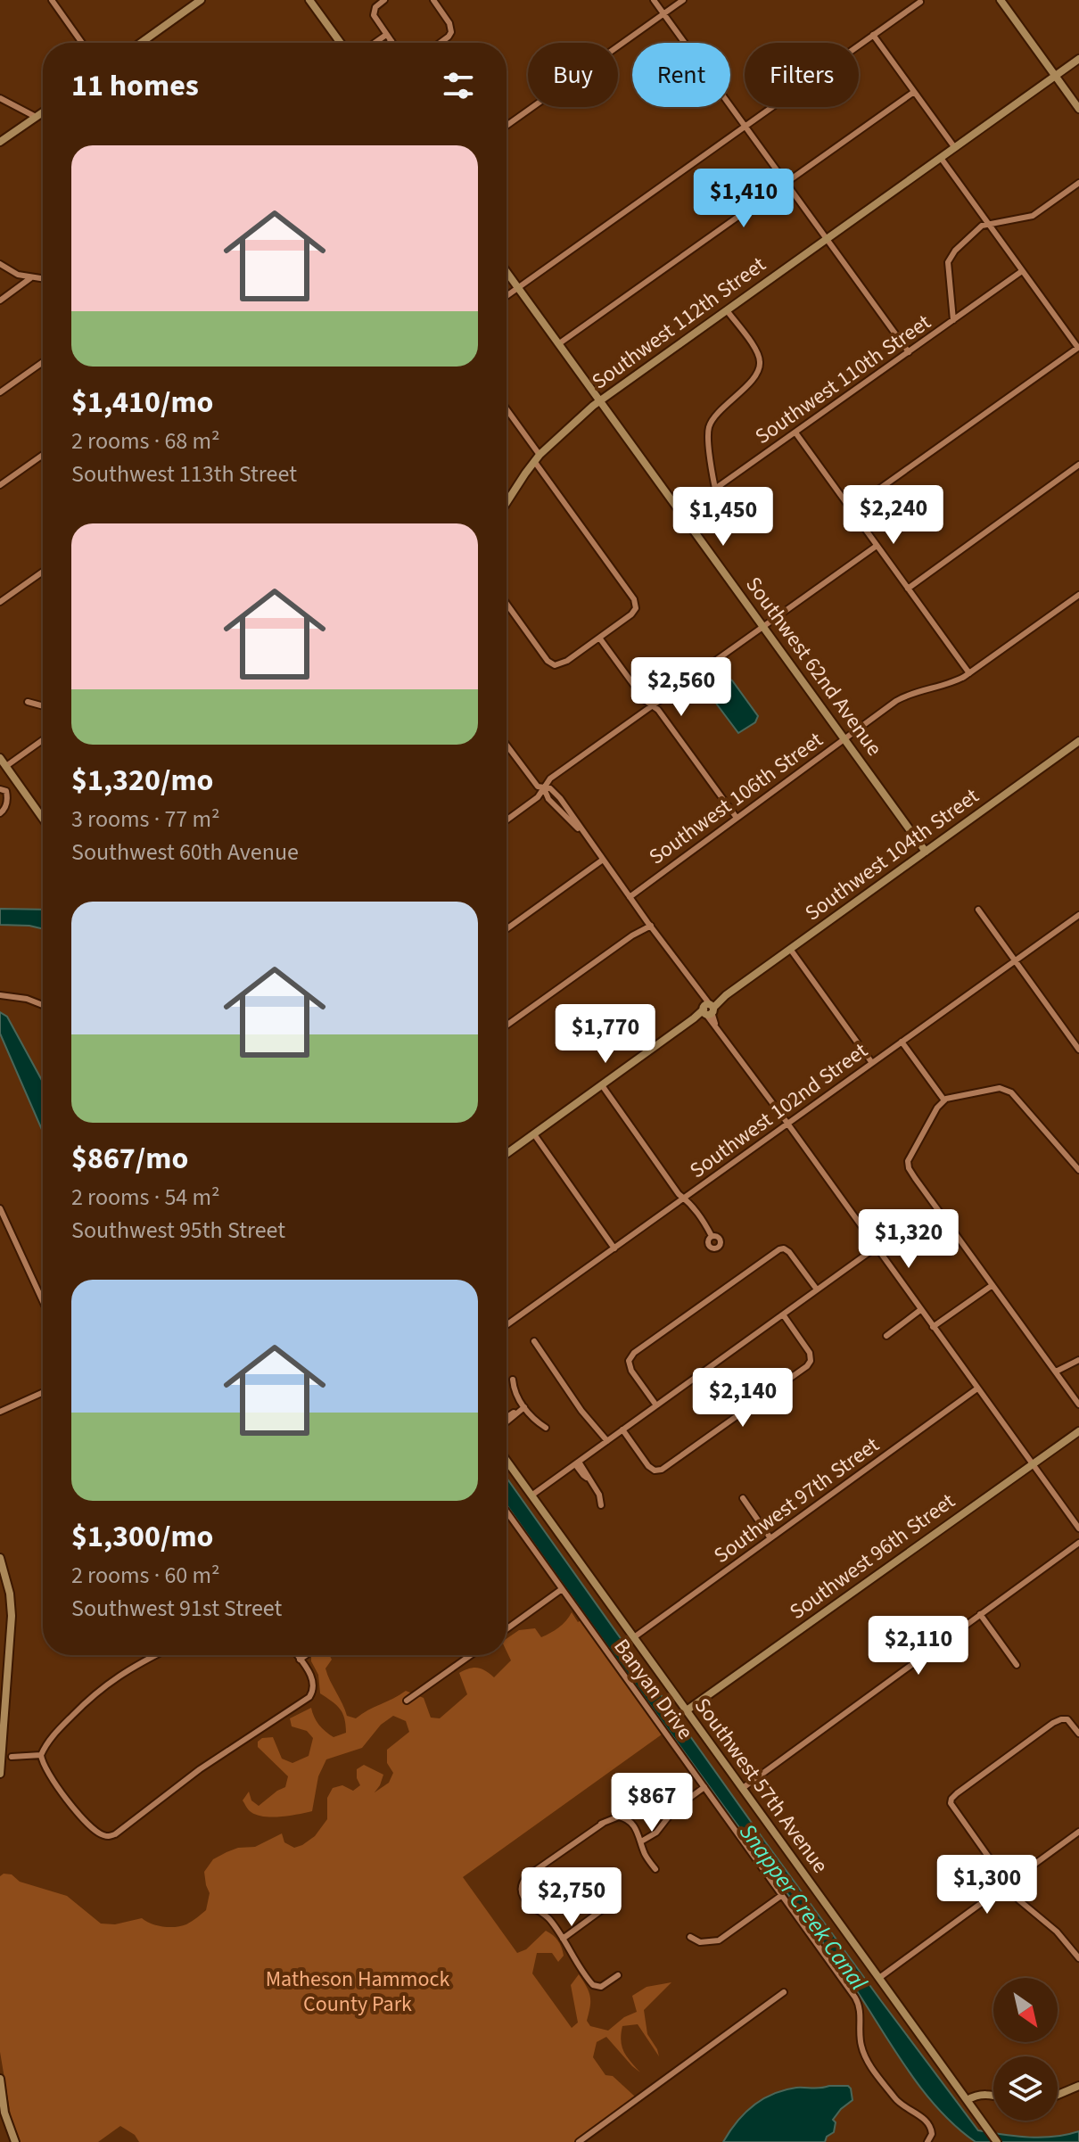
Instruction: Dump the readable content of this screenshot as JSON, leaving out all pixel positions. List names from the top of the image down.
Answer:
{
  "streets": {
    "street": [
      "Southwest 112th Street",
      "Southwest 110th Street",
      "Southwest 62nd Avenue",
      "Southwest 106th Street",
      "Southwest 104th Street",
      "Southwest 102nd Street",
      "Southwest 97th Street",
      "Southwest 96th Street",
      "Banyan Drive",
      "Southwest 57th Avenue"
    ]
  },
  "crossings": [
    ["Southwest 112th Street", "Southwest 62nd Avenue"],
    ["Southwest 110th Street", "Southwest 62nd Avenue"],
    ["Southwest 62nd Avenue", "Southwest 106th Street"],
    ["Southwest 62nd Avenue", "Southwest 104th Street"],
    ["Southwest 97th Street", "Southwest 57th Avenue"],
    ["Southwest 96th Street", "Southwest 57th Avenue"]
  ],
  "water": ["Snapper Creek Canal"],
  "parks": ["Matheson Hammock County Park"],
  "north": "bottom right",
  "page": {
    "chip": ["Buy", "Rent", "Filters"],
    "heading": "11 homes",
    "list": [
      {
        "name": "$1,410/mo",
        "note": "2 rooms · 68 m² · Southwest 113th Street"
      },
      {
        "name": "$1,320/mo",
        "note": "3 rooms · 77 m² · Southwest 60th Avenue"
      },
      {
        "name": "$867/mo",
        "note": "2 rooms · 54 m² · Southwest 95th Street"
      },
      {
        "name": "$1,300/mo",
        "note": "2 rooms · 60 m² · Southwest 91st Street"
      }
    ],
    "price": [
      "$1,410",
      "$2,240",
      "$1,450",
      "$2,560",
      "$1,770",
      "$1,320",
      "$2,140",
      "$2,110",
      "$867",
      "$1,300",
      "$2,750"
    ]
  }
}
